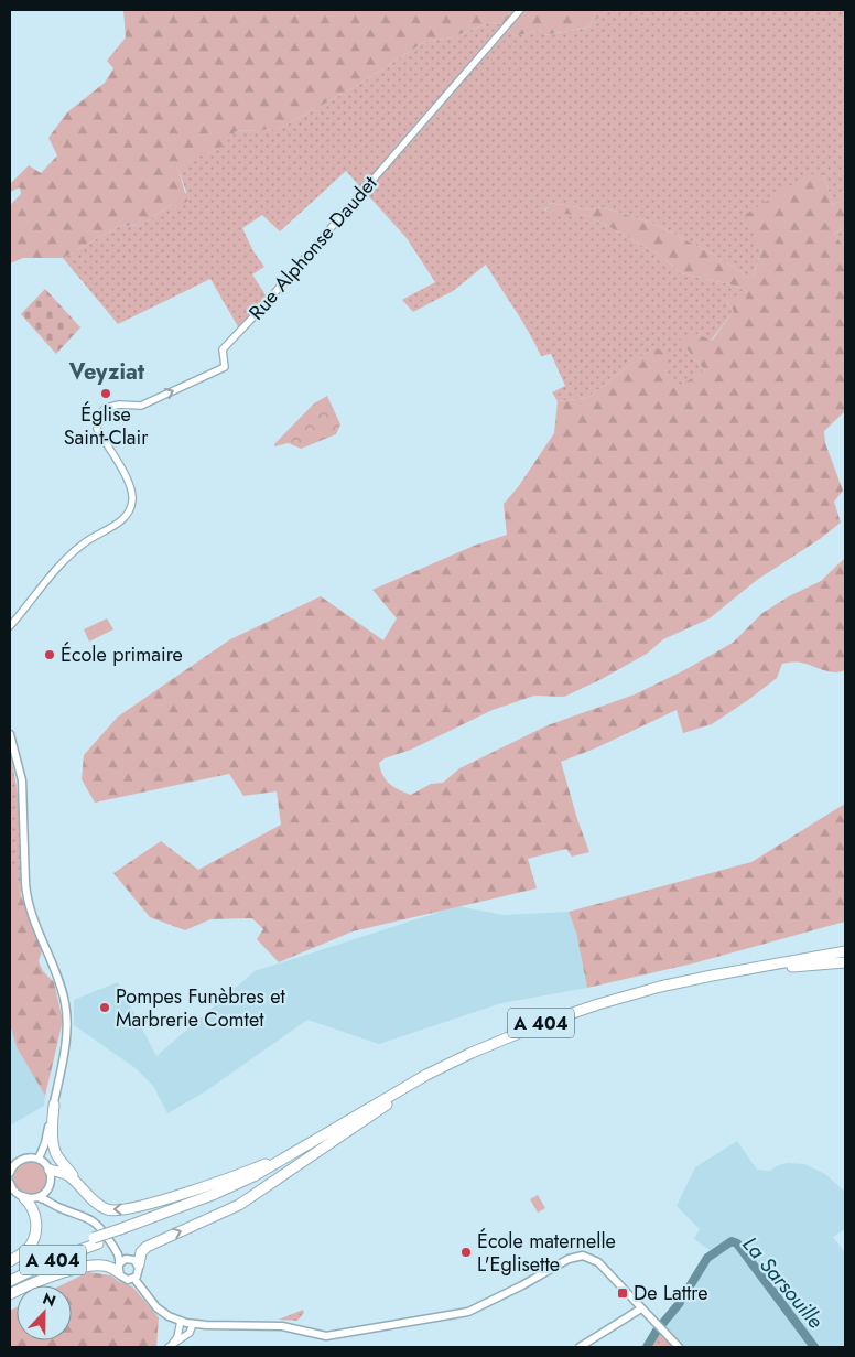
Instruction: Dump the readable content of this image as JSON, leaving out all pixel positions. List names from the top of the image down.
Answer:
{
  "streets": {
    "highway": ["A 404"],
    "street": ["Rue Alphonse Daudet"]
  },
  "one_way": ["Rue Alphonse Daudet"],
  "districts": ["Veyziat"],
  "water": ["La Sarsouille"],
  "places": {
    "other": [
      "Église Saint-Clair",
      "École primaire",
      "Pompes Funèbres et Marbrerie Comtet",
      "École maternelle L'Eglisette"
    ],
    "transit": ["De Lattre"]
  },
  "north": "top"
}
